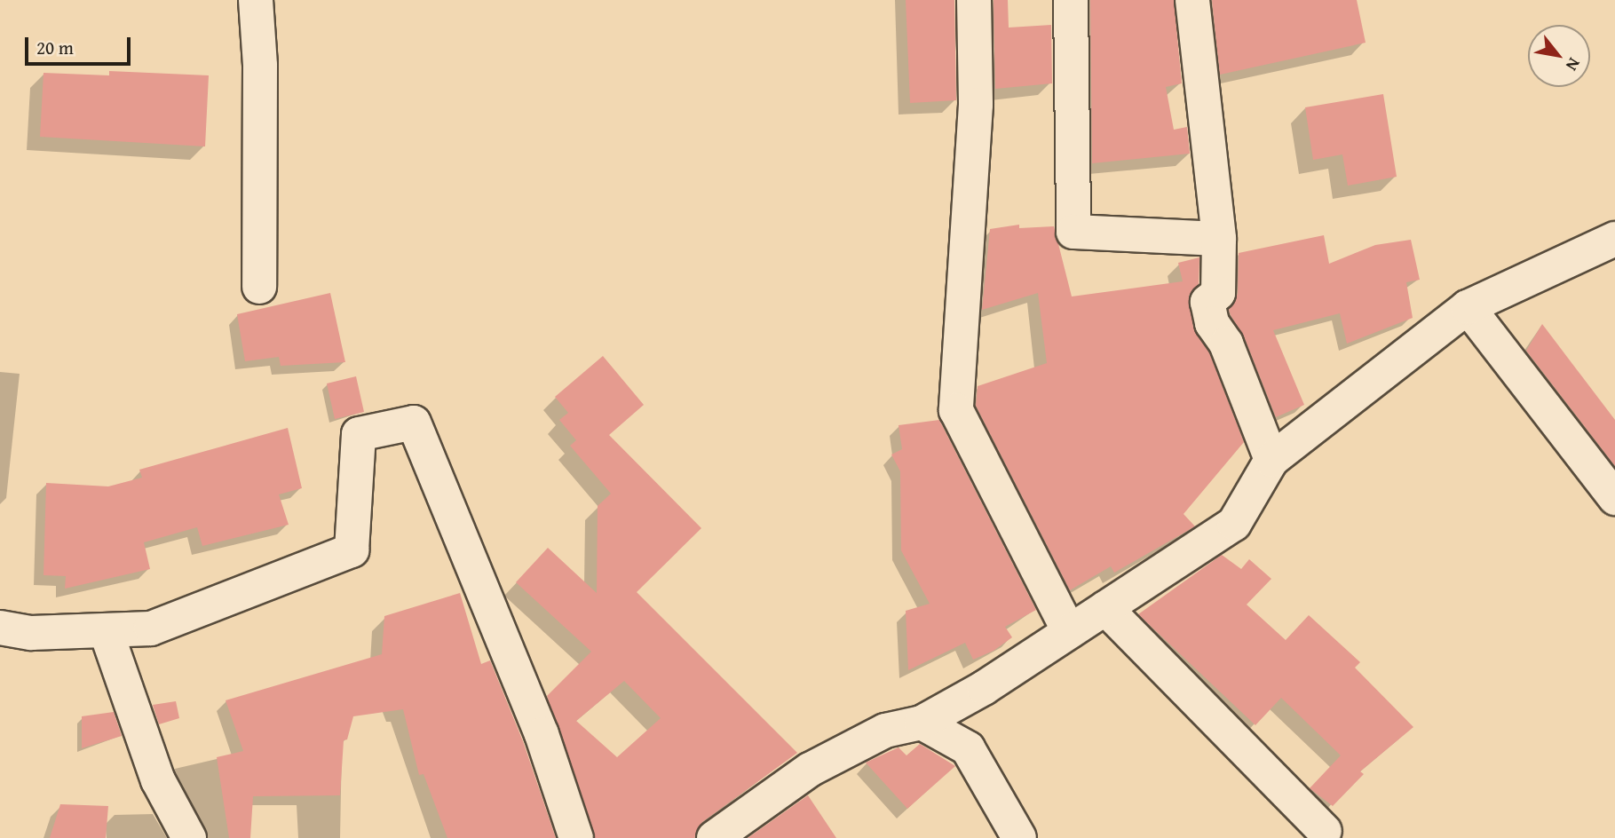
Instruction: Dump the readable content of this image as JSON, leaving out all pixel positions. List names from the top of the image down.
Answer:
{
  "scale_bar": "20 m",
  "north": "bottom right"
}
